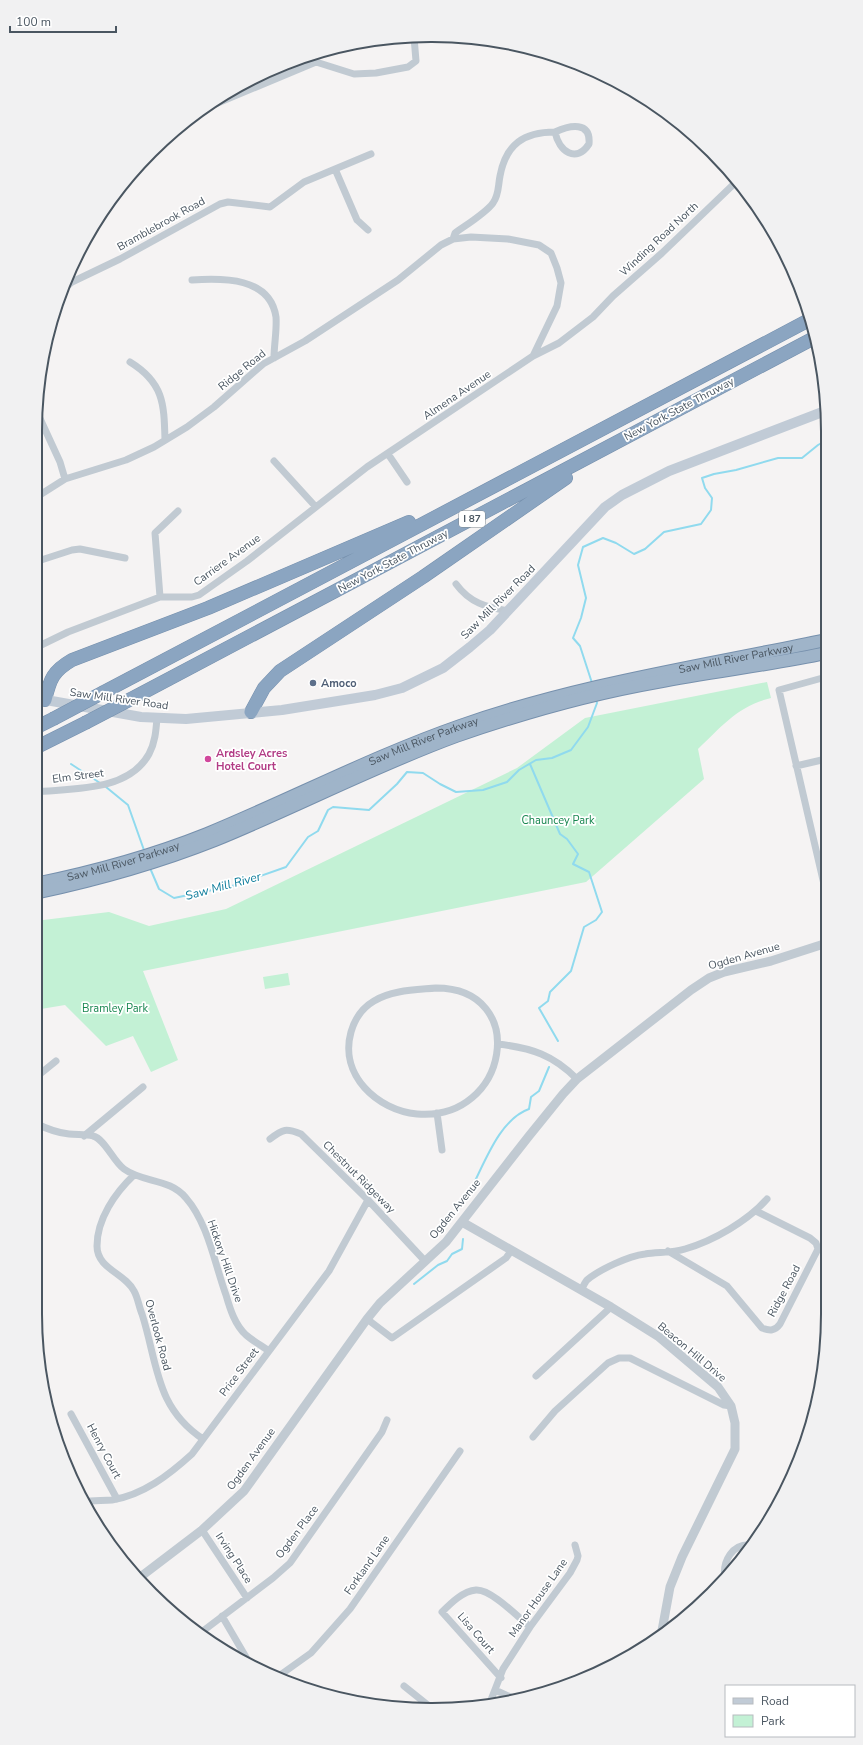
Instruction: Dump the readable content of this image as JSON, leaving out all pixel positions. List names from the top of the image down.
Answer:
{
  "streets": {
    "highway": ["New York State Thruway", "I 87", "Saw Mill River Parkway"],
    "main road": ["Saw Mill River Road"],
    "street": [
      "Bramblebrook Road",
      "Winding Road North",
      "Ridge Road",
      "Almena Avenue",
      "Carriere Avenue",
      "Elm Street",
      "Ogden Avenue",
      "Chestnut Ridgeway",
      "Hickory Hill Drive",
      "Overlook Road",
      "Beacon Hill Drive",
      "Price Street",
      "Henry Court",
      "Ogden Place",
      "Irving Place",
      "Forkland Lane",
      "Manor House Lane",
      "Lisa Court"
    ]
  },
  "crossings": [
    ["Winding Road North", "Almena Avenue"],
    ["Almena Avenue", "Carriere Avenue"],
    ["Saw Mill River Road", "Elm Street"],
    ["Ogden Avenue", "Chestnut Ridgeway"],
    ["Ogden Avenue", "Beacon Hill Drive"],
    ["Ogden Avenue", "Irving Place"],
    ["Chestnut Ridgeway", "Price Street"],
    ["Hickory Hill Drive", "Overlook Road"],
    ["Hickory Hill Drive", "Price Street"],
    ["Overlook Road", "Price Street"],
    ["Price Street", "Henry Court"],
    ["Ogden Place", "Irving Place"],
    ["Manor House Lane", "Lisa Court"]
  ],
  "water": ["Saw Mill River"],
  "parks": ["Chauncey Park", "Bramley Park"],
  "places": ["Amoco", "Ardsley Acres Hotel Court"],
  "legend": ["Road", "Park"],
  "scale_bar": "100 m"
}
